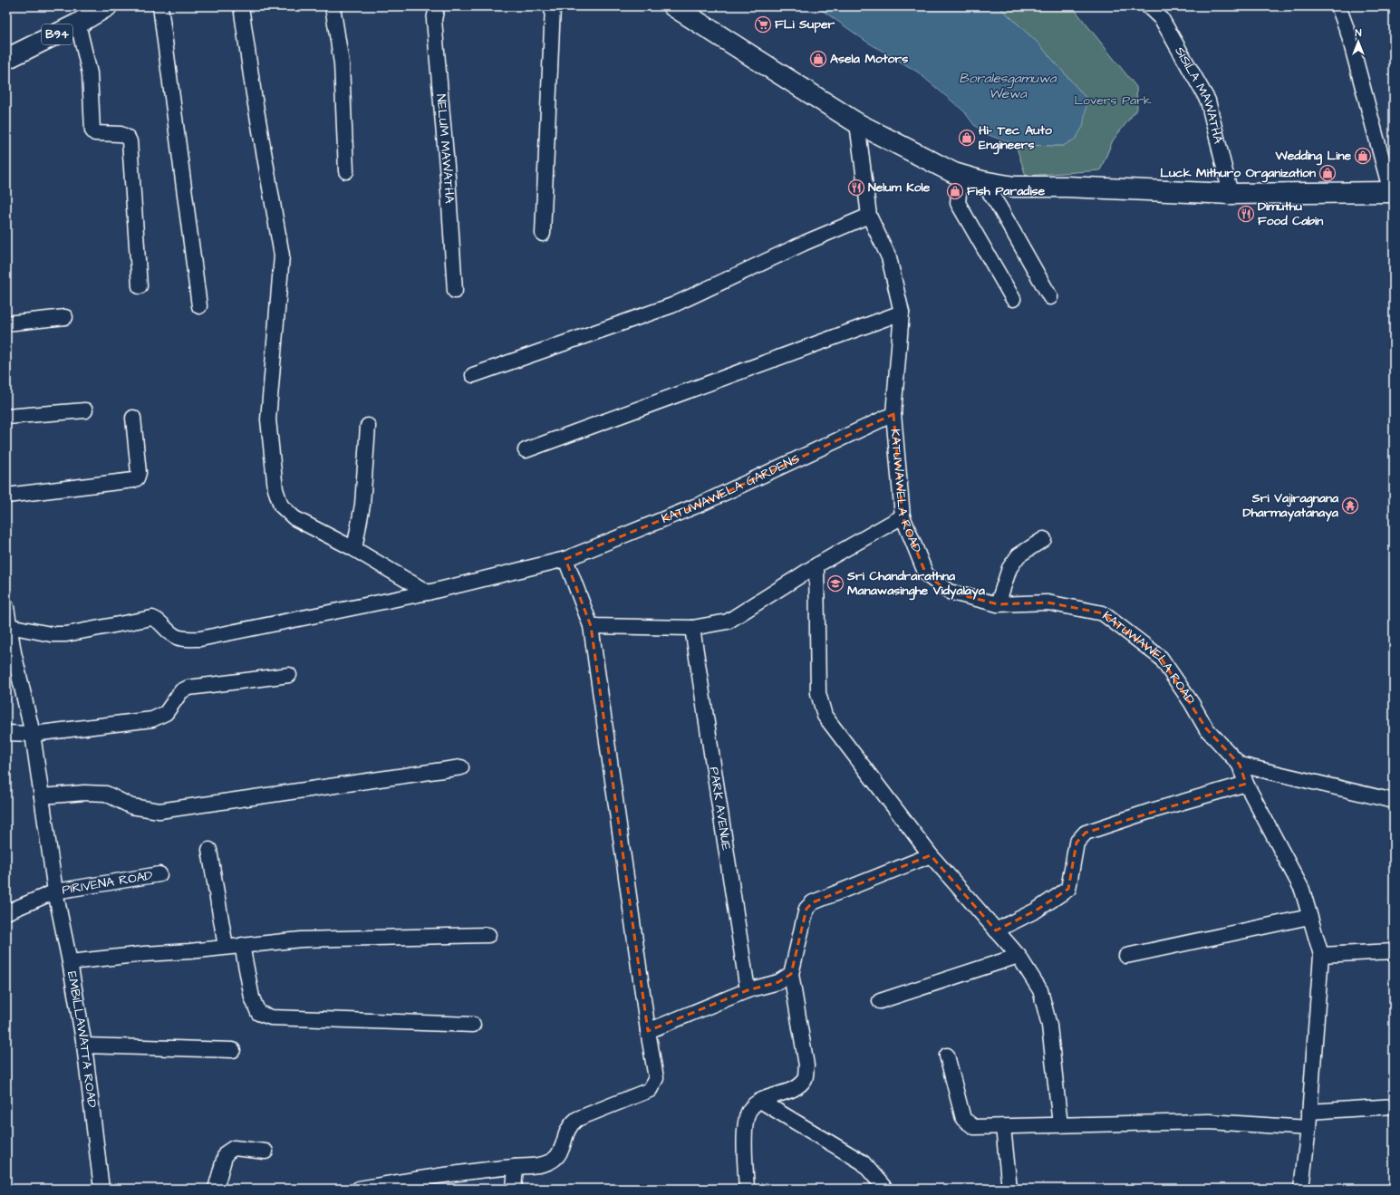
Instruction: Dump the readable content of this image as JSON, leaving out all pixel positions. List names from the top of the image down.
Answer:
{
  "streets": {
    "main road": ["B94"],
    "street": [
      "SISILA MAWATHA",
      "NELUM MAWATHA",
      "KATUWAWELA GARDENS",
      "KATUWAWELA ROAD",
      "PARK AVENUE",
      "PIRIVENA ROAD",
      "EMBILLAWATTA ROAD"
    ]
  },
  "crossings": [
    ["KATUWAWELA GARDENS", "KATUWAWELA ROAD"],
    ["KATUWAWELA GARDENS", "EMBILLAWATTA ROAD"],
    ["PIRIVENA ROAD", "EMBILLAWATTA ROAD"]
  ],
  "water": ["Boralesgamuwa Wewa"],
  "parks": ["Lovers Park"],
  "places": {
    "supermarket": ["FLi Super"],
    "shop": [
      "Asela Motors",
      "Hi- Tec Auto Engineers",
      "Wedding Line",
      "Luck Mithuro Organization",
      "Fish Paradise"
    ],
    "restaurant": ["Nelum Kole", "Dimuthu Food Cabin"],
    "temple": ["Sri Vajiragnana Dharmayatanaya"],
    "school or university": ["Sri Chandrarathna Manawasinghe Vidyalaya"]
  },
  "north": "top"
}
